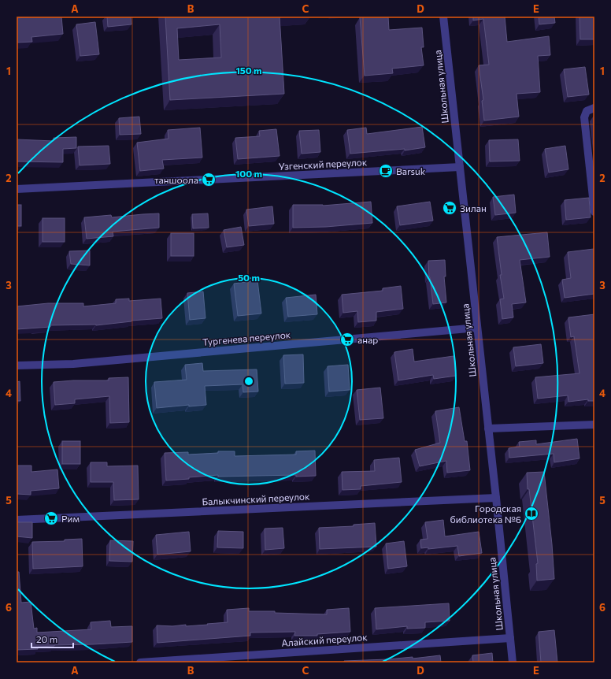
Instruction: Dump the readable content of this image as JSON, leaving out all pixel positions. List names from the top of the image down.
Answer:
{
  "streets": {
    "street": [
      "Школьная улица",
      "Узгенский переулок",
      "Тургенева переулок",
      "Балыкчинский переулок",
      "Алайский переулок"
    ]
  },
  "crossings": [
    ["Школьная улица", "Узгенский переулок"],
    ["Школьная улица", "Тургенева переулок"],
    ["Школьная улица", "Балыкчинский переулок"],
    ["Школьная улица", "Алайский переулок"]
  ],
  "places": {
    "cafe": ["Barsuk"],
    "supermarket": [
      "таншоола",
      "Зилан",
      "анар",
      "Рим"
    ],
    "library": ["Городская библиотека №6"]
  },
  "scale_bar": "20 m",
  "grid": {
    "columns": [
      "A",
      "B",
      "C",
      "D",
      "E"
    ],
    "rows": [
      "1",
      "2",
      "3",
      "4",
      "5",
      "6"
    ]
  },
  "rings": ["150 m", "100 m", "50 m"]
}
